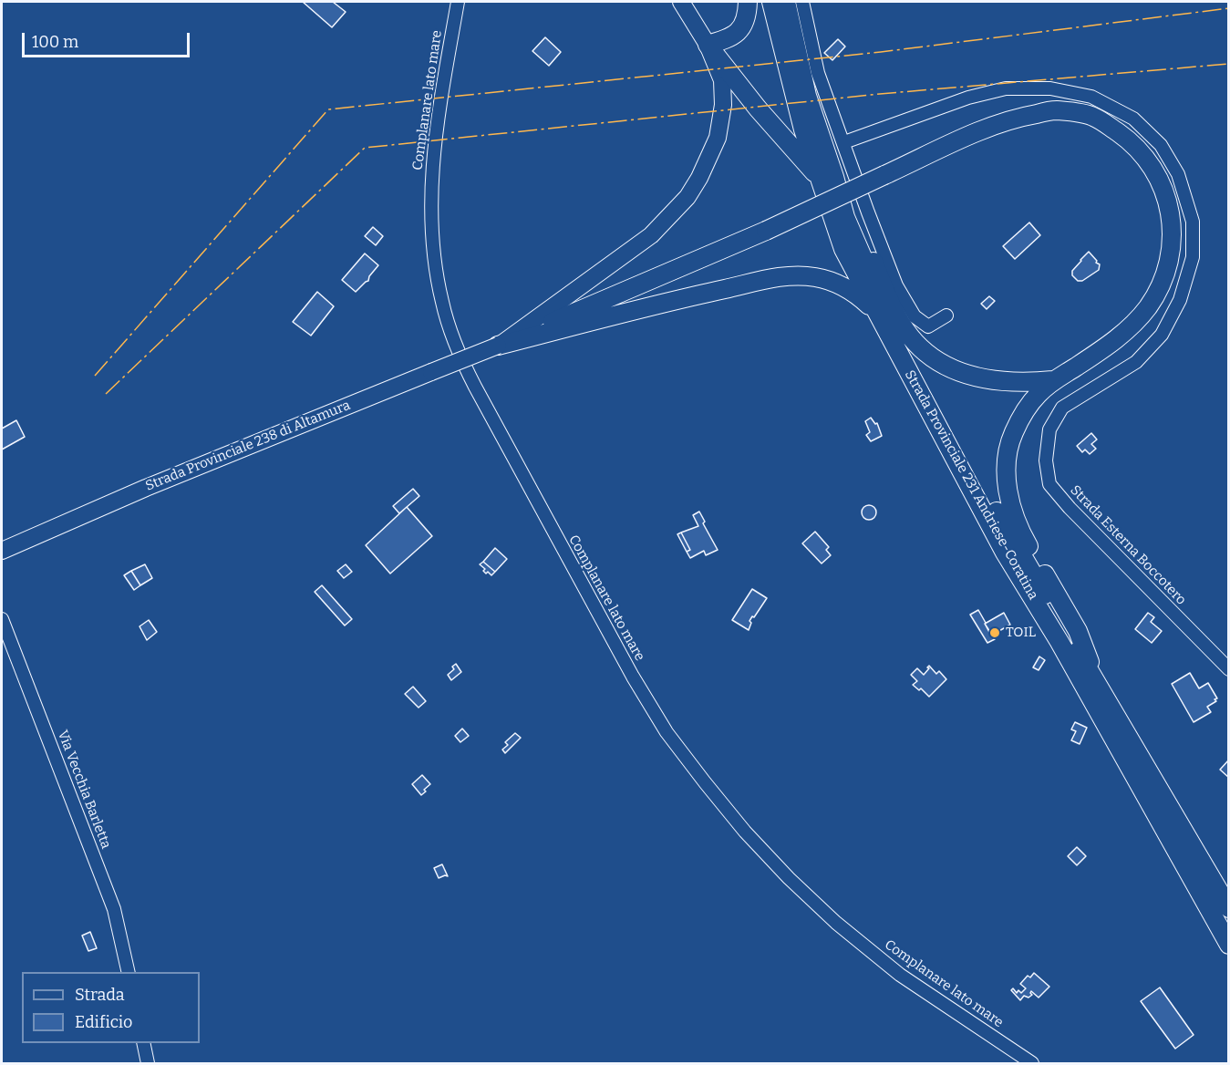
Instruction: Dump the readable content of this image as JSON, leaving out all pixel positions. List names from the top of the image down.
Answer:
{
  "streets": {
    "highway": ["Strada Provinciale 231 Andriese-Coratina"],
    "main road": ["Strada Provinciale 238 di Altamura"],
    "street": ["Complanare lato mare", "Strada Esterna Boccotero", "Via Vecchia Barletta"]
  },
  "places": ["TOIL"],
  "legend": ["Strada", "Edificio"],
  "scale_bar": "100 m"
}
